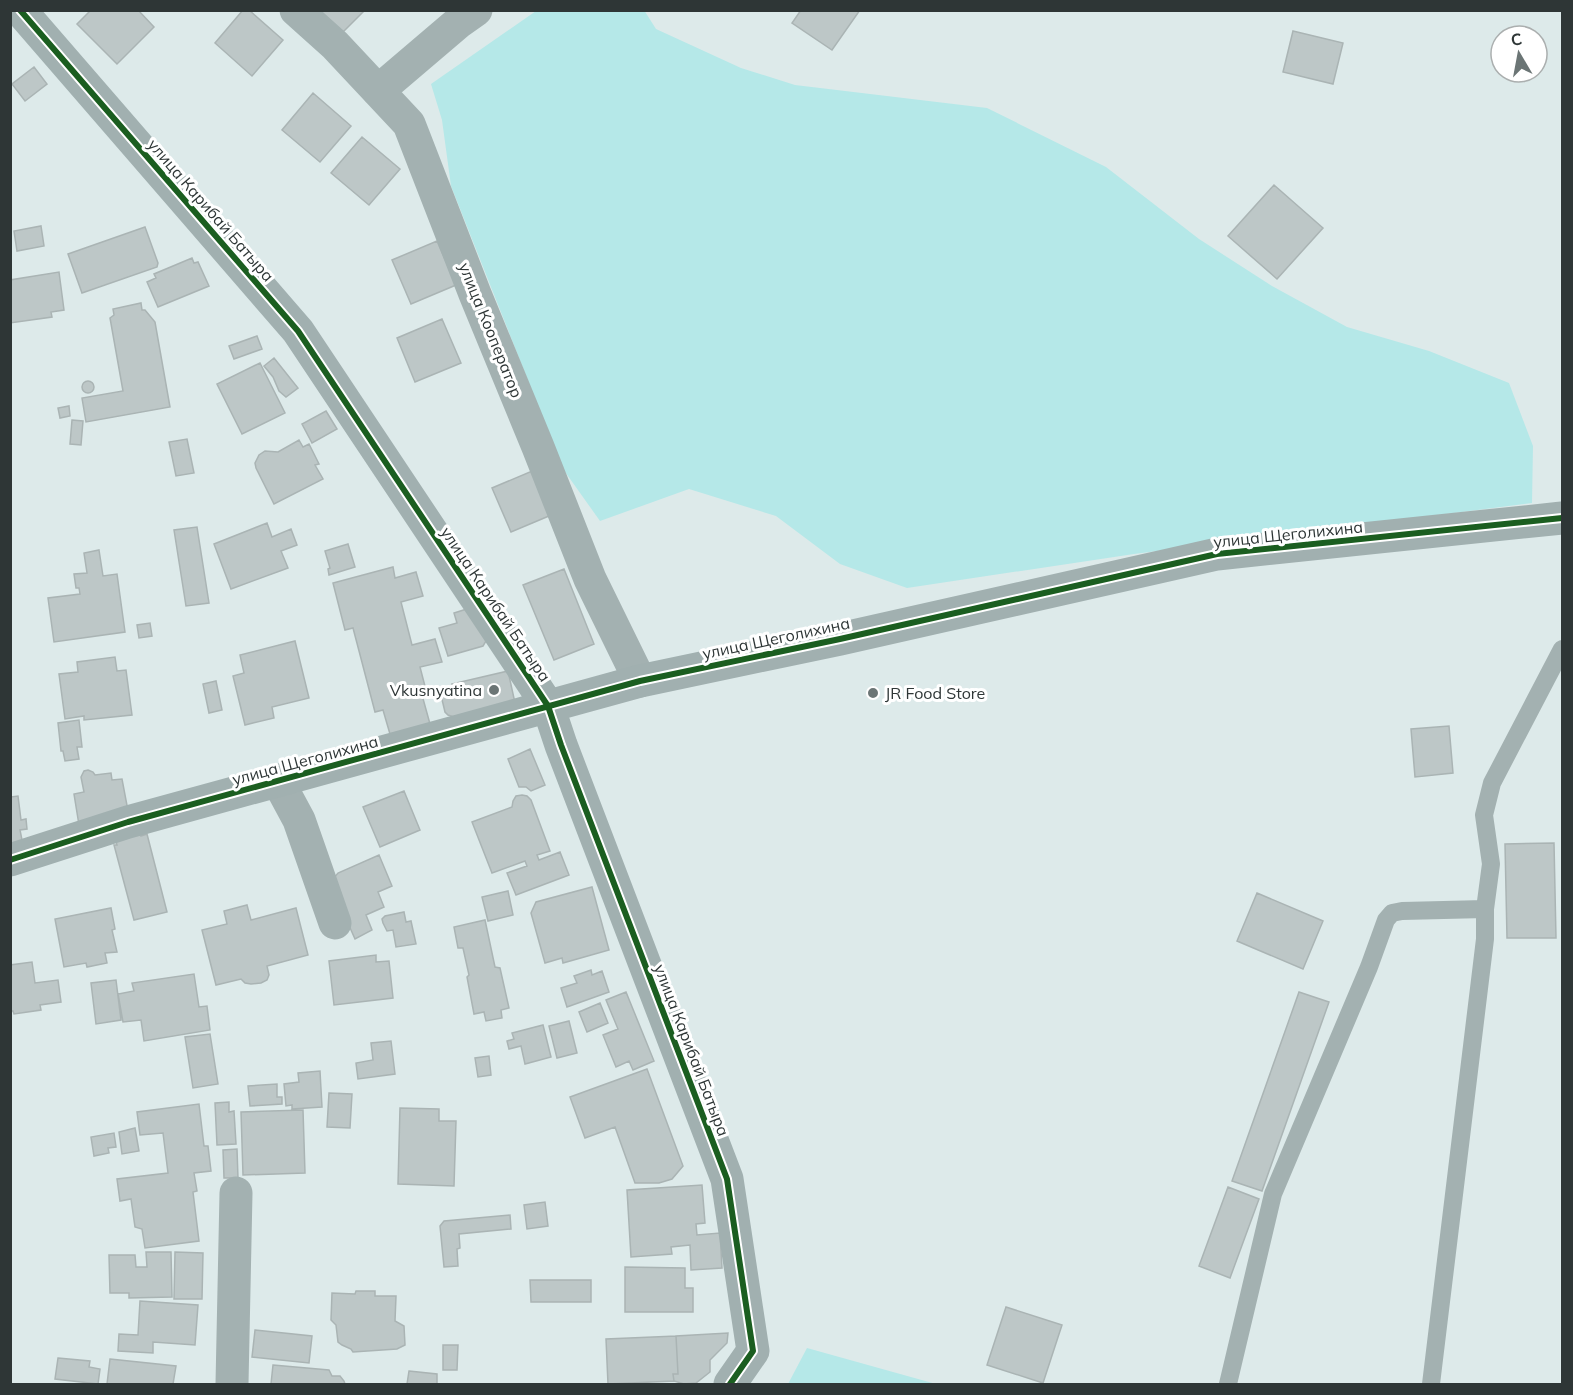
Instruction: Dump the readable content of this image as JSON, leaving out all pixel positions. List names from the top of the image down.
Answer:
{
  "streets": {
    "street": ["улица Карибай Батыра", "улица Кооператор", "улица Щеголихина"]
  },
  "crossings": [
    ["улица Карибай Батыра", "улица Щеголихина"],
    ["улица Кооператор", "улица Щеголихина"]
  ],
  "places": ["Vkusnyatina", "JR Food Store"],
  "north": "top"
}
